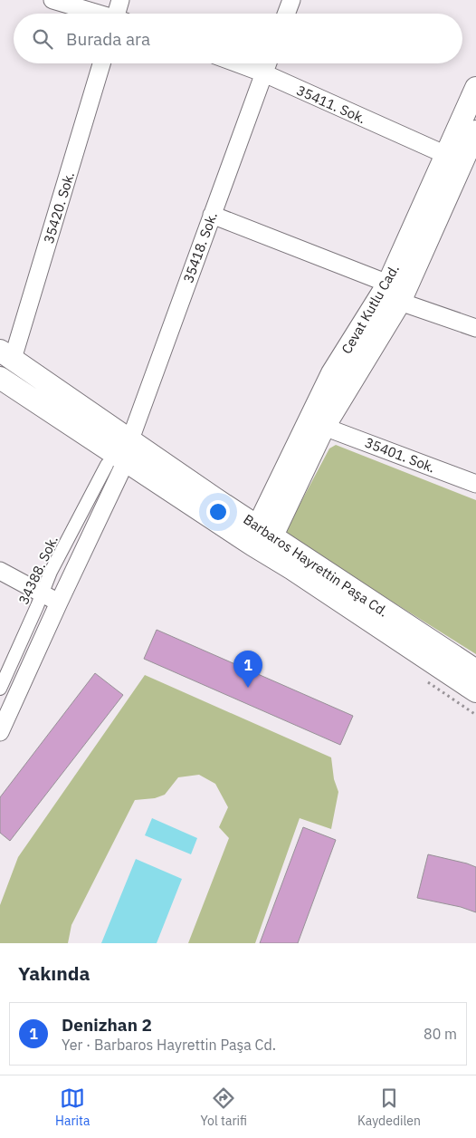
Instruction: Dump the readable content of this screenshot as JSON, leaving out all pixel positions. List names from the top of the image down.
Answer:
{
  "streets": {
    "street": [
      "35411. Sok.",
      "35420. Sok.",
      "35418. Sok.",
      "Cevat Kutlu Cad.",
      "35401. Sok.",
      "Barbaros Hayrettin Paşa Cd.",
      "34388. Sok."
    ]
  },
  "crossings": [
    ["35411. Sok.", "35418. Sok."],
    ["35411. Sok.", "Cevat Kutlu Cad."],
    ["35420. Sok.", "Barbaros Hayrettin Paşa Cd."],
    ["35418. Sok.", "Barbaros Hayrettin Paşa Cd."],
    ["Cevat Kutlu Cad.", "35401. Sok."],
    ["Cevat Kutlu Cad.", "Barbaros Hayrettin Paşa Cd."],
    ["Barbaros Hayrettin Paşa Cd.", "34388. Sok."]
  ],
  "page": {
    "search": "Burada ara",
    "pins": "1",
    "heading": "Yakında",
    "list": [
      {
        "mark": "1",
        "name": "Denizhan 2",
        "note": "Yer · Barbaros Hayrettin Paşa Cd.",
        "value": "80 m"
      }
    ],
    "nav": ["Harita", "Yol tarifi", "Kaydedilen"]
  }
}
